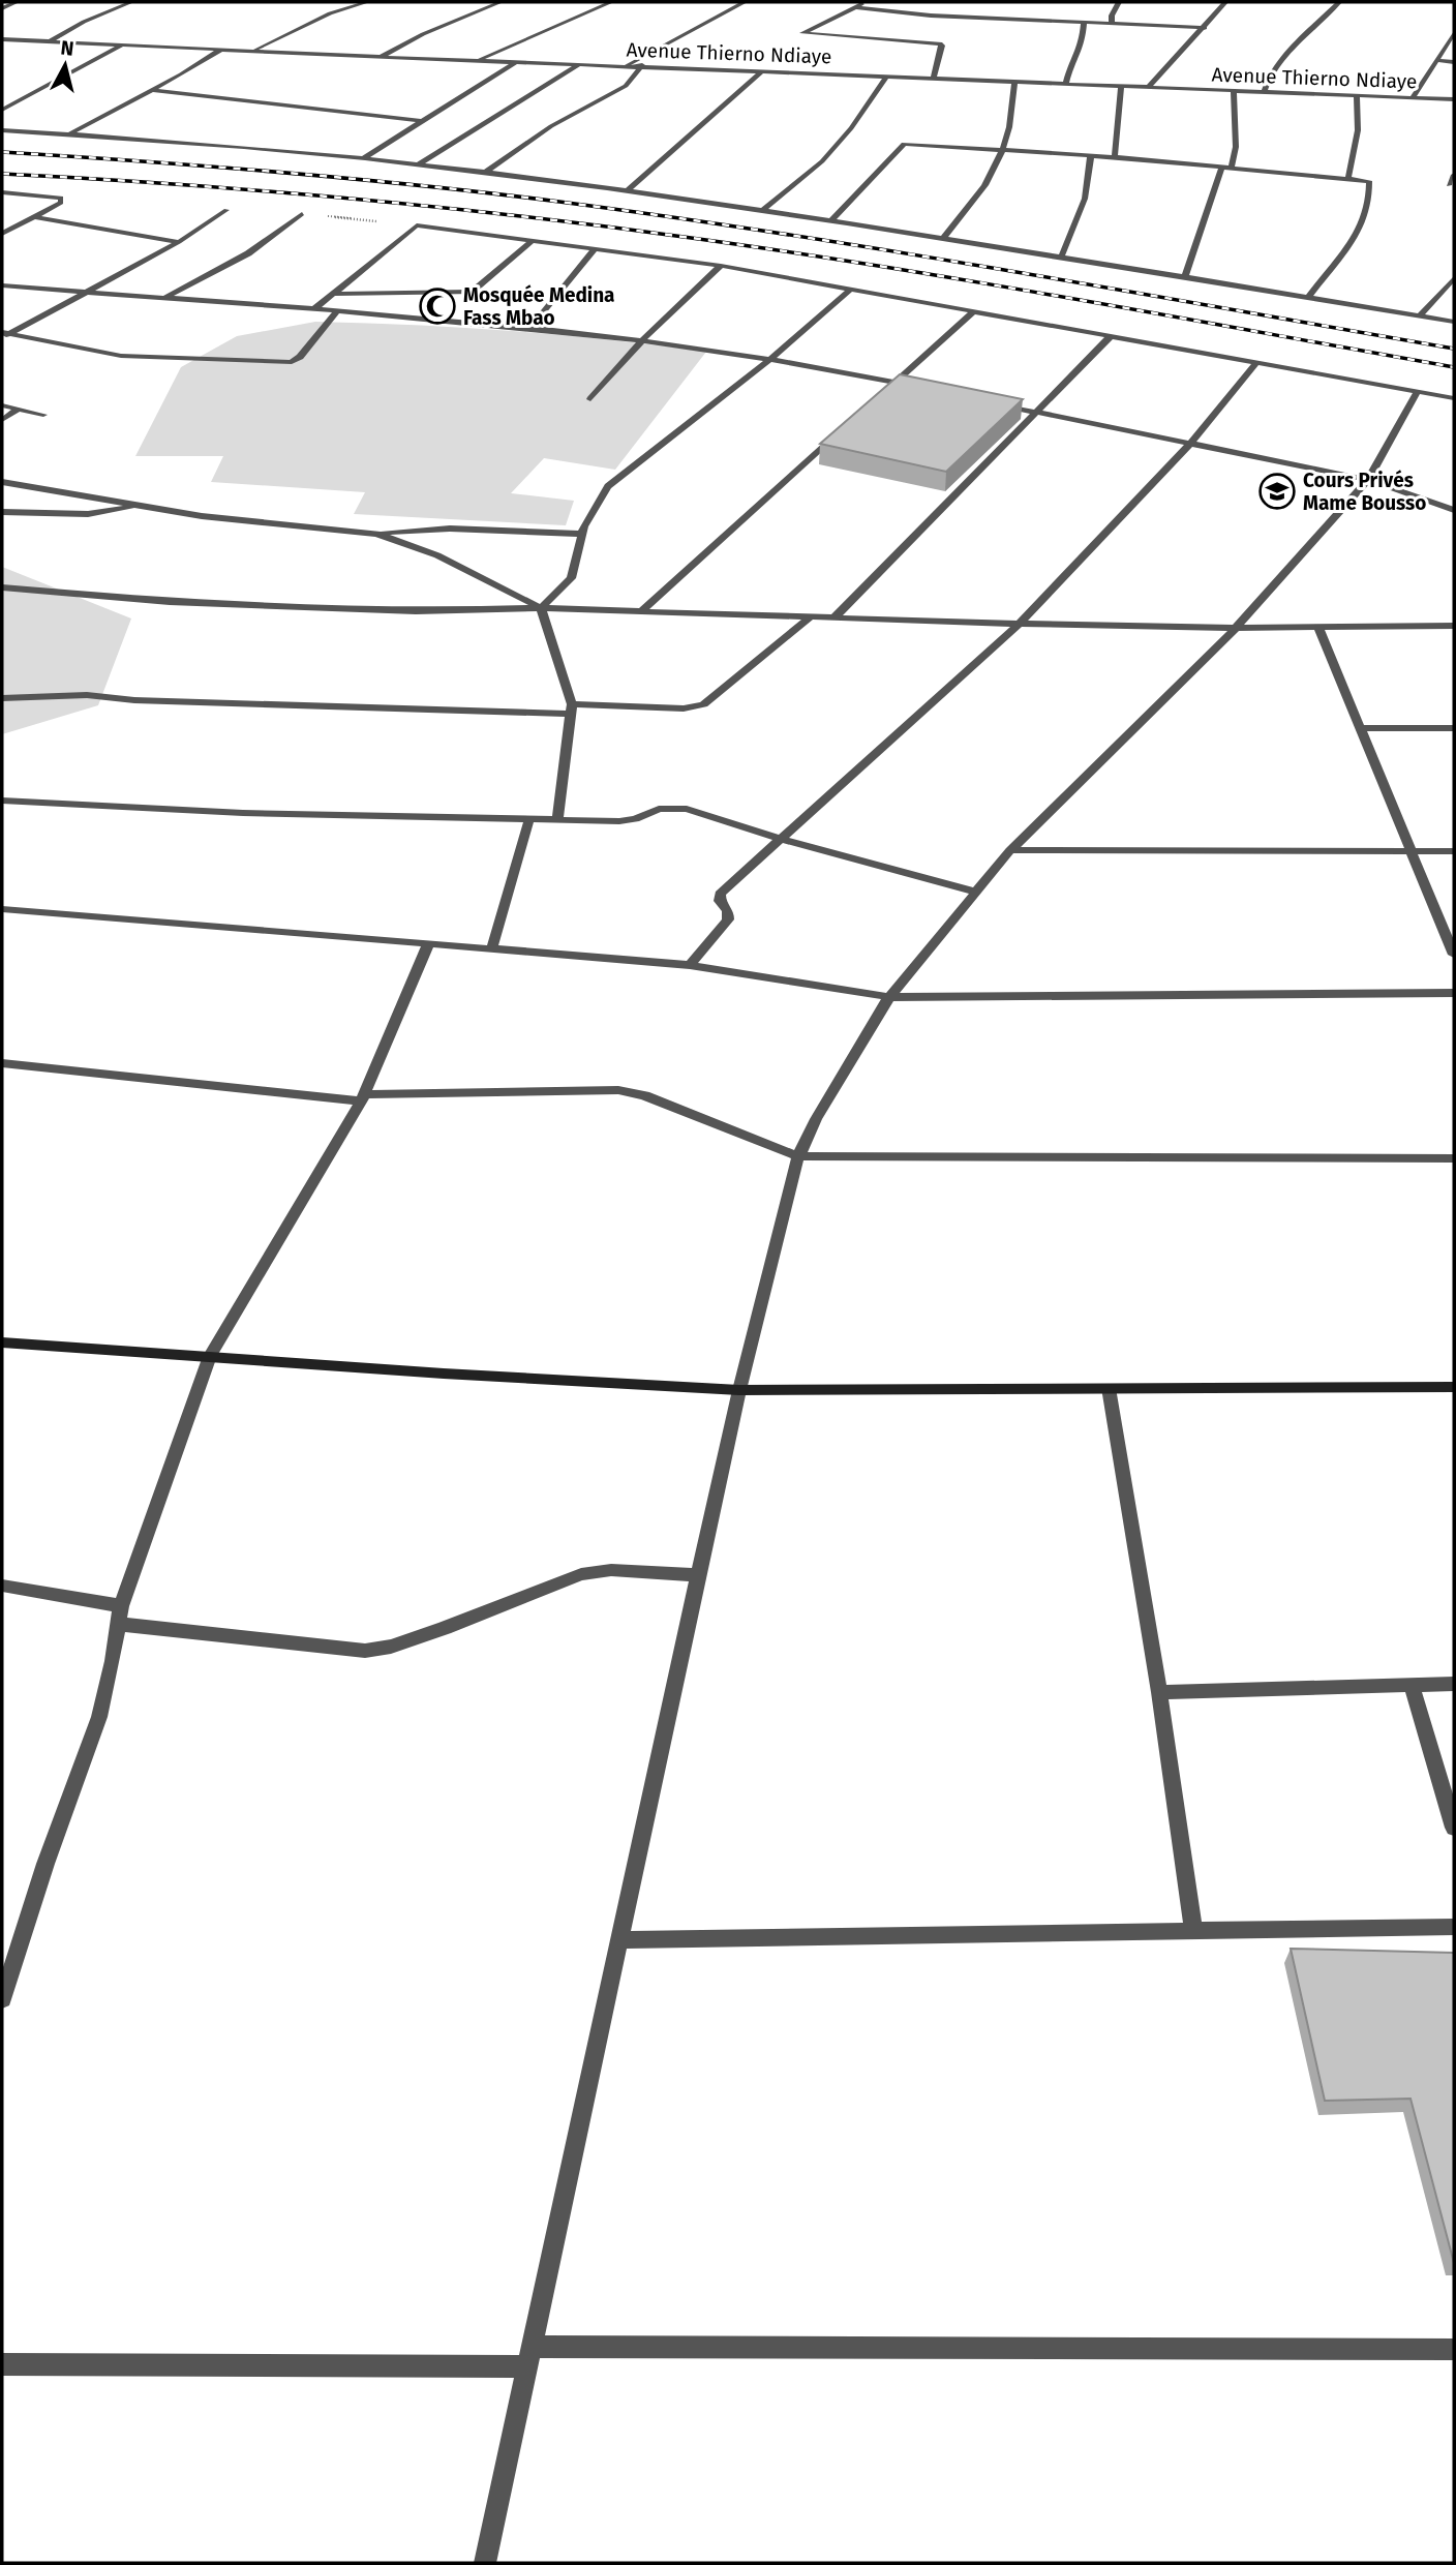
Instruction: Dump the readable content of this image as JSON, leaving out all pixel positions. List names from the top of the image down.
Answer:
{
  "streets": {
    "street": ["Avenue Thierno Ndiaye"]
  },
  "places": {
    "mosque": ["Mosquée Medina Fass Mbao"],
    "school or university": ["Cours Privés Mame Bousso"]
  },
  "north": "top"
}
